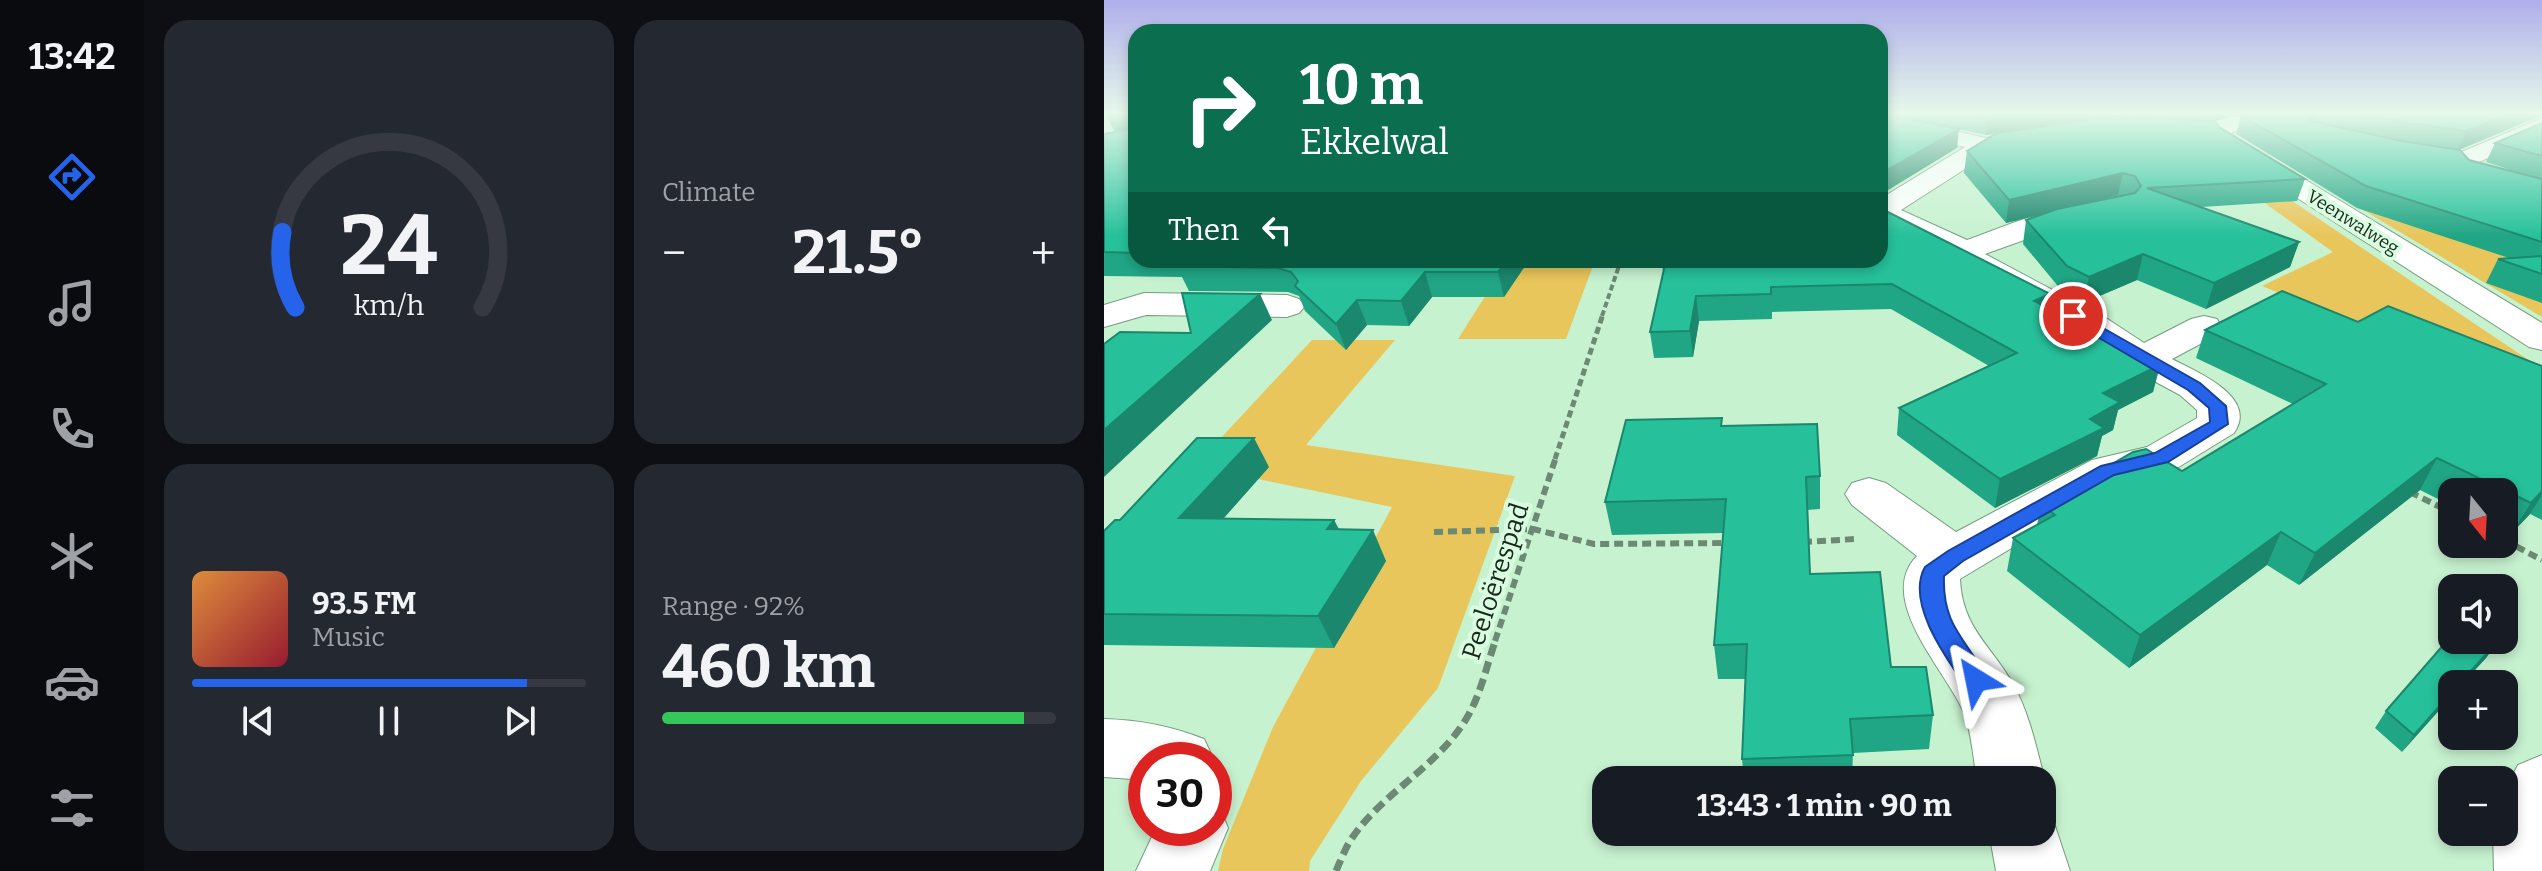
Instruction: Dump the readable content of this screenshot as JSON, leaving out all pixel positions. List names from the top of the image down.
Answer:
{
  "streets": {
    "street": ["Veenwalweg"],
    "path": ["Peeloërespad"]
  },
  "north": "bottom",
  "page": {
    "tabs": "13:42",
    "tile": [
      "Climate",
      ["Range · 92%", "460 km"]
    ],
    "turn": ["10 m", "Ekkelwal"],
    "then": "Then",
    "heat": ["−", "21.5°", "+"],
    "map_buttons": ["+", "−"],
    "song": ["93.5 FM", "Music"],
    "limit": "30",
    "trip": "13:43 · 1 min · 90 m",
    "gauge": ["24", "km/h"]
  }
}
